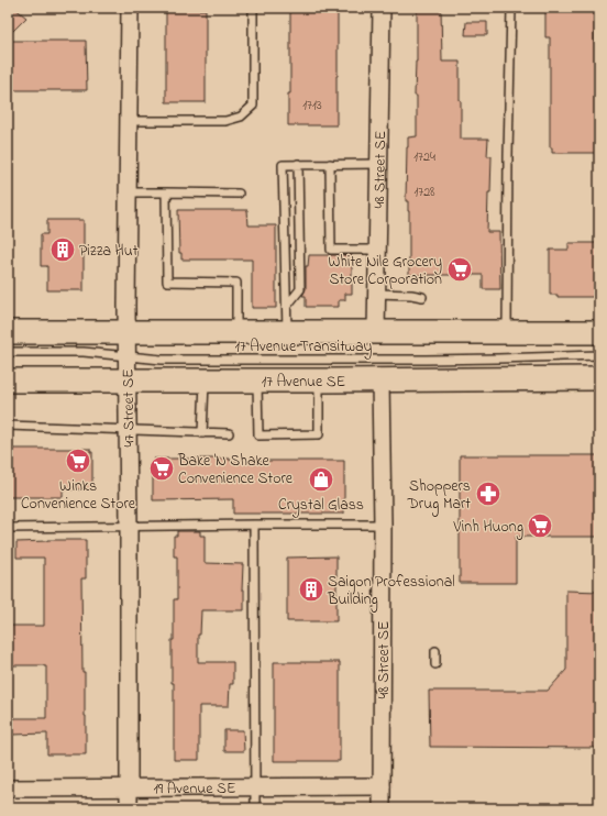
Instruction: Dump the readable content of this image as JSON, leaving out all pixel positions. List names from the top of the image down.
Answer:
{
  "streets": {
    "main road": ["17 Avenue SE"],
    "street": ["48 Street SE", "47 Street SE", "19 Avenue SE"],
    "lane": ["17 Avenue Transitway"]
  },
  "crossings": [
    ["48 Street SE", "17 Avenue SE"],
    ["48 Street SE", "19 Avenue SE"],
    ["17 Avenue Transitway", "47 Street SE"],
    ["17 Avenue SE", "47 Street SE"],
    ["47 Street SE", "19 Avenue SE"]
  ],
  "places": {
    "building": ["Pizza Hut", "Saigon Professional Building"],
    "supermarket": [
      "White Nile Grocery Store Corporation",
      "Winks Convenience Store",
      "Bake 'N Shake Convenience Store",
      "Vinh Huong"
    ],
    "shop": ["Crystal Glass"],
    "pharmacy": ["Shoppers Drug Mart"]
  },
  "house_numbers": ["1713", "1724", "1728"]
}
